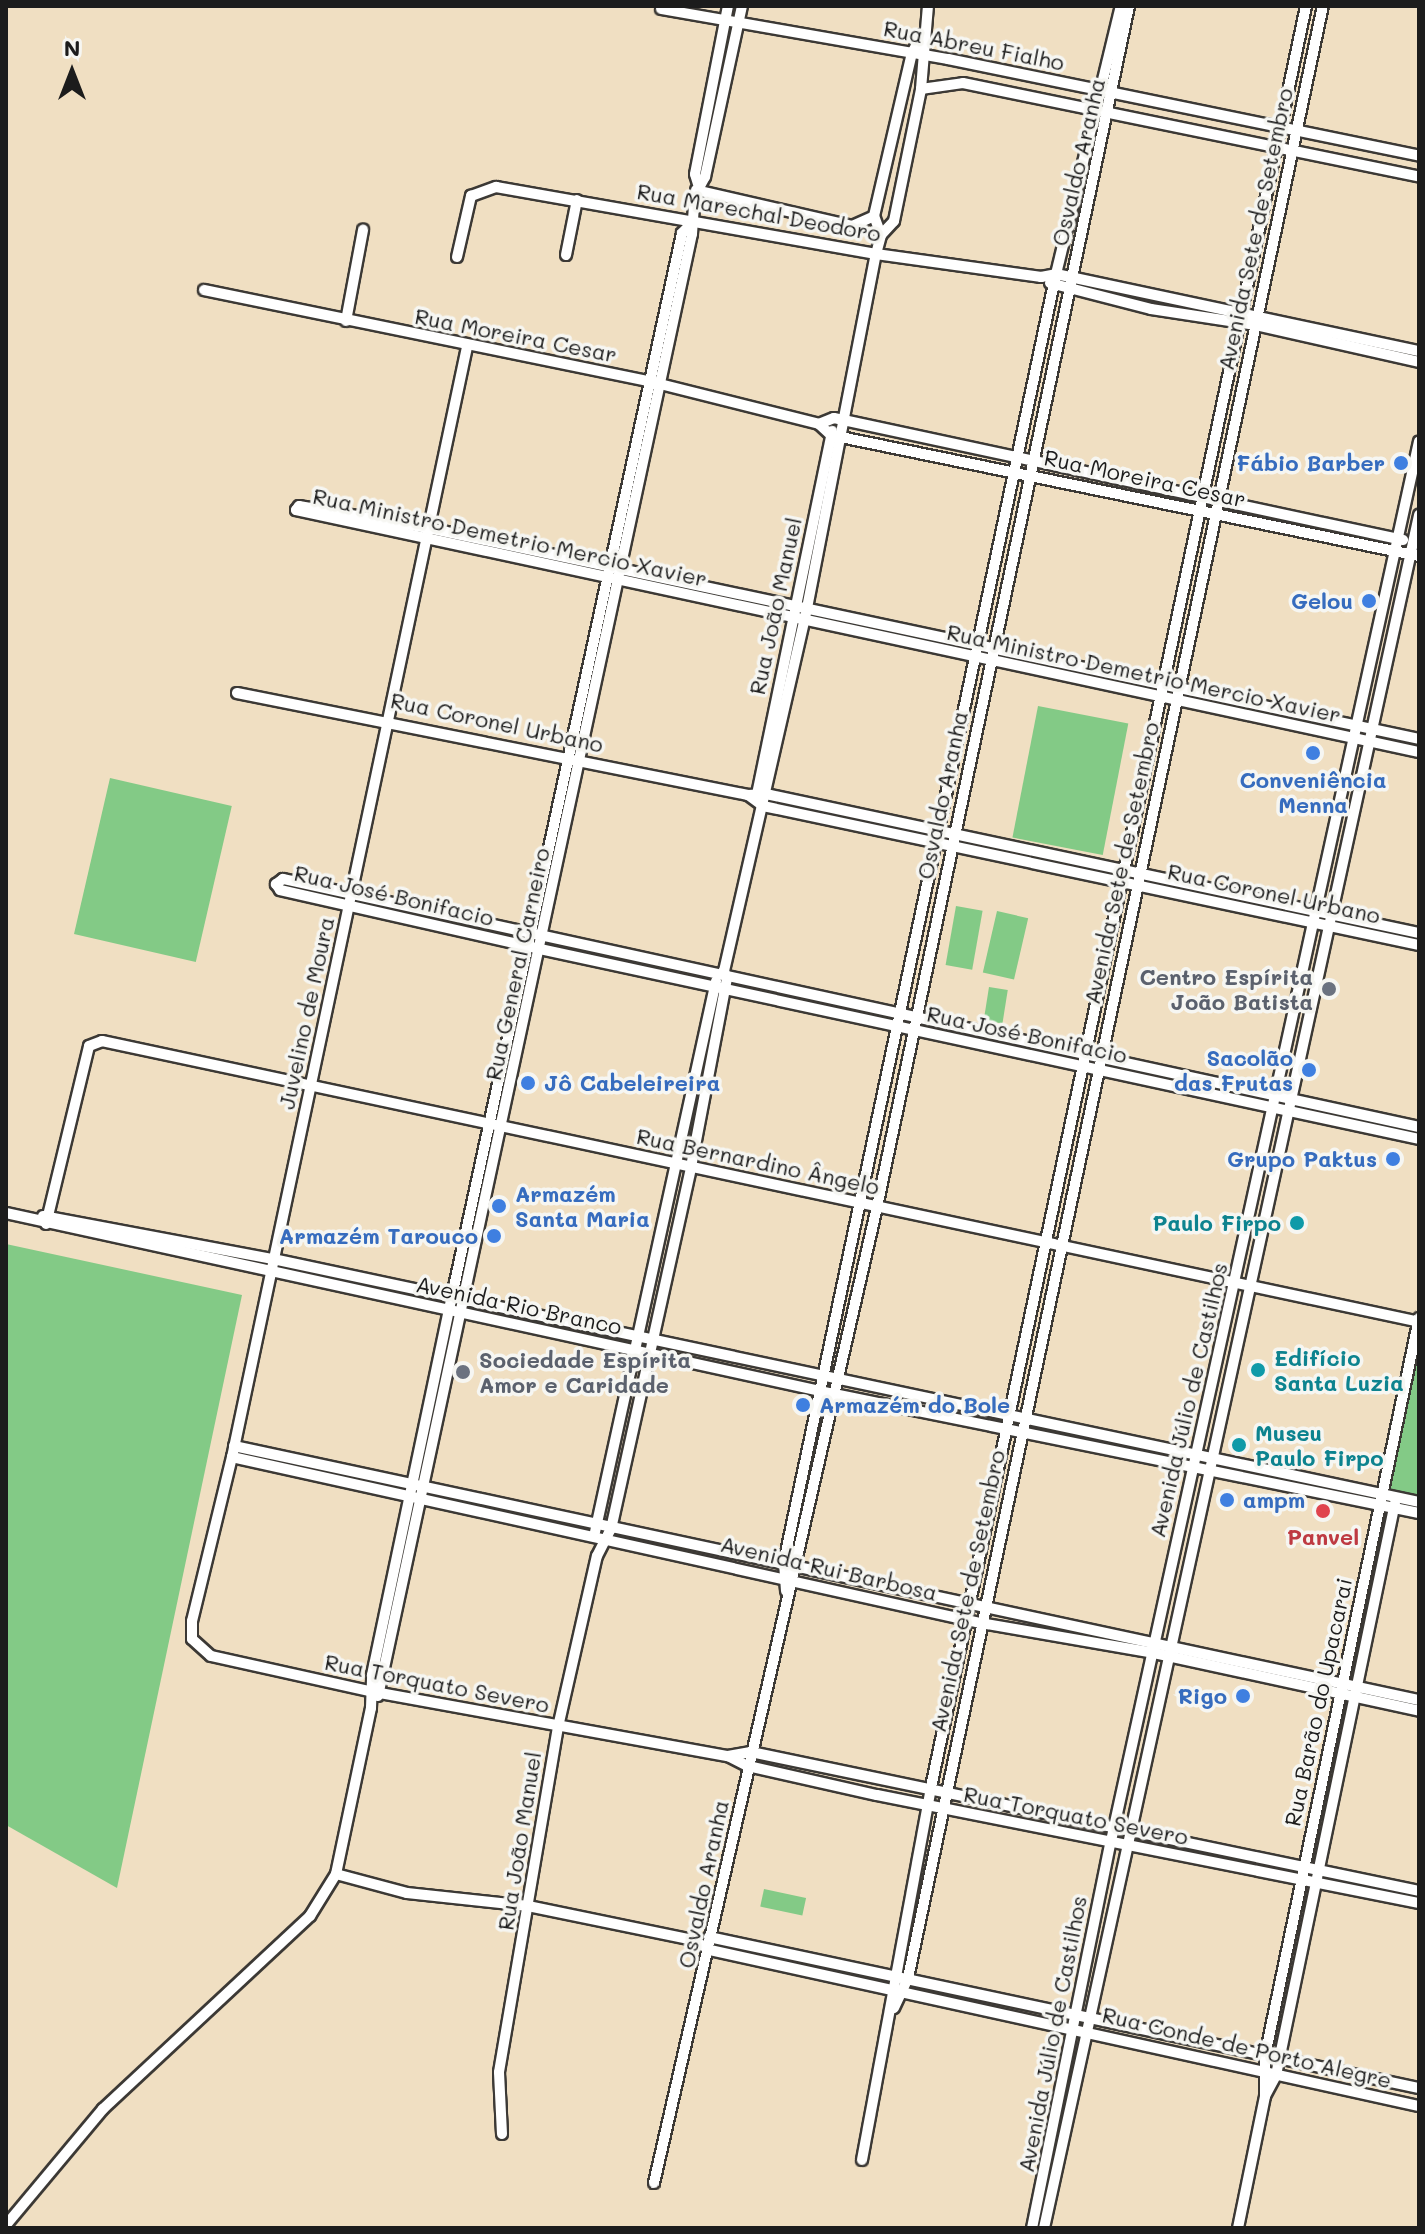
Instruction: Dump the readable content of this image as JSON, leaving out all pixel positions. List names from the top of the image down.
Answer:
{
  "streets": {
    "street": [
      "Rua Abreu Fialho",
      "Osvaldo Aranha",
      "Rua Marechal Deodoro",
      "Avenida Sete de Setembro",
      "Rua Moreira Cesar",
      "Rua Ministro Demetrio Mercio Xavier",
      "Rua João Manuel",
      "Rua Coronel Urbano",
      "Rua José Bonifacio",
      "Rua General Carneiro",
      "Juvelino de Moura",
      "Rua Bernardino Ângelo",
      "Avenida Rio Branco",
      "Avenida Júlio de Castilhos",
      "Avenida Rui Barbosa",
      "Rua Torquato Severo",
      "Rua Barão do Upacarai",
      "Rua Conde de Porto Alegre"
    ]
  },
  "crossings": [
    ["Rua Abreu Fialho", "Osvaldo Aranha"],
    ["Rua Abreu Fialho", "Avenida Sete de Setembro"],
    ["Rua Abreu Fialho", "Rua João Manuel"],
    ["Rua Abreu Fialho", "Rua General Carneiro"],
    ["Osvaldo Aranha", "Rua Marechal Deodoro"],
    ["Osvaldo Aranha", "Rua Moreira Cesar"],
    ["Osvaldo Aranha", "Rua Ministro Demetrio Mercio Xavier"],
    ["Osvaldo Aranha", "Rua Coronel Urbano"],
    ["Osvaldo Aranha", "Rua José Bonifacio"],
    ["Osvaldo Aranha", "Rua Bernardino Ângelo"],
    ["Osvaldo Aranha", "Avenida Rio Branco"],
    ["Osvaldo Aranha", "Avenida Rui Barbosa"],
    ["Osvaldo Aranha", "Rua Torquato Severo"],
    ["Osvaldo Aranha", "Rua Conde de Porto Alegre"],
    ["Rua Marechal Deodoro", "Avenida Sete de Setembro"],
    ["Rua Marechal Deodoro", "Rua João Manuel"],
    ["Rua Marechal Deodoro", "Rua General Carneiro"],
    ["Avenida Sete de Setembro", "Rua Moreira Cesar"],
    ["Avenida Sete de Setembro", "Rua Ministro Demetrio Mercio Xavier"],
    ["Avenida Sete de Setembro", "Rua Coronel Urbano"],
    ["Avenida Sete de Setembro", "Rua José Bonifacio"],
    ["Avenida Sete de Setembro", "Rua Bernardino Ângelo"],
    ["Avenida Sete de Setembro", "Avenida Rio Branco"],
    ["Avenida Sete de Setembro", "Avenida Rui Barbosa"],
    ["Avenida Sete de Setembro", "Rua Torquato Severo"],
    ["Avenida Sete de Setembro", "Rua Conde de Porto Alegre"],
    ["Rua Moreira Cesar", "Rua João Manuel"],
    ["Rua Moreira Cesar", "Rua General Carneiro"],
    ["Rua Moreira Cesar", "Juvelino de Moura"],
    ["Rua Moreira Cesar", "Avenida Júlio de Castilhos"],
    ["Rua Ministro Demetrio Mercio Xavier", "Rua João Manuel"],
    ["Rua Ministro Demetrio Mercio Xavier", "Rua General Carneiro"],
    ["Rua Ministro Demetrio Mercio Xavier", "Juvelino de Moura"],
    ["Rua Ministro Demetrio Mercio Xavier", "Avenida Júlio de Castilhos"],
    ["Rua João Manuel", "Rua Coronel Urbano"],
    ["Rua João Manuel", "Rua José Bonifacio"],
    ["Rua João Manuel", "Rua Bernardino Ângelo"],
    ["Rua João Manuel", "Avenida Rio Branco"],
    ["Rua João Manuel", "Avenida Rui Barbosa"],
    ["Rua João Manuel", "Rua Torquato Severo"],
    ["Rua João Manuel", "Rua Conde de Porto Alegre"],
    ["Rua Coronel Urbano", "Rua General Carneiro"],
    ["Rua Coronel Urbano", "Juvelino de Moura"],
    ["Rua Coronel Urbano", "Avenida Júlio de Castilhos"],
    ["Rua José Bonifacio", "Rua General Carneiro"],
    ["Rua José Bonifacio", "Juvelino de Moura"],
    ["Rua José Bonifacio", "Avenida Júlio de Castilhos"],
    ["Rua General Carneiro", "Rua Bernardino Ângelo"],
    ["Rua General Carneiro", "Avenida Rio Branco"],
    ["Rua General Carneiro", "Avenida Rui Barbosa"],
    ["Rua General Carneiro", "Rua Torquato Severo"],
    ["Rua General Carneiro", "Rua Conde de Porto Alegre"],
    ["Juvelino de Moura", "Rua Bernardino Ângelo"],
    ["Juvelino de Moura", "Avenida Rio Branco"],
    ["Juvelino de Moura", "Avenida Rui Barbosa"],
    ["Juvelino de Moura", "Rua Torquato Severo"],
    ["Rua Bernardino Ângelo", "Avenida Rio Branco"],
    ["Rua Bernardino Ângelo", "Avenida Júlio de Castilhos"],
    ["Rua Bernardino Ângelo", "Rua Barão do Upacarai"],
    ["Avenida Rio Branco", "Avenida Júlio de Castilhos"],
    ["Avenida Rio Branco", "Rua Barão do Upacarai"],
    ["Avenida Júlio de Castilhos", "Avenida Rui Barbosa"],
    ["Avenida Júlio de Castilhos", "Rua Torquato Severo"],
    ["Avenida Júlio de Castilhos", "Rua Conde de Porto Alegre"],
    ["Avenida Rui Barbosa", "Rua Barão do Upacarai"],
    ["Rua Torquato Severo", "Rua Barão do Upacarai"],
    ["Rua Barão do Upacarai", "Rua Conde de Porto Alegre"]
  ],
  "places": [
    "Fábio Barber",
    "Gelou",
    "Conveniência Menna",
    "Centro Espírita João Batista",
    "Sacolão das Frutas",
    "Jô Cabeleireira",
    "Grupo Paktus",
    "Armazém Santa Maria",
    "Paulo Firpo",
    "Armazém Tarouco",
    "Edifício Santa Luzia",
    "Sociedade Espírita Amor e Caridade",
    "Armazém do Bole",
    "Museu Paulo Firpo",
    "ampm",
    "Panvel",
    "Rigo"
  ],
  "north": "top"
}
